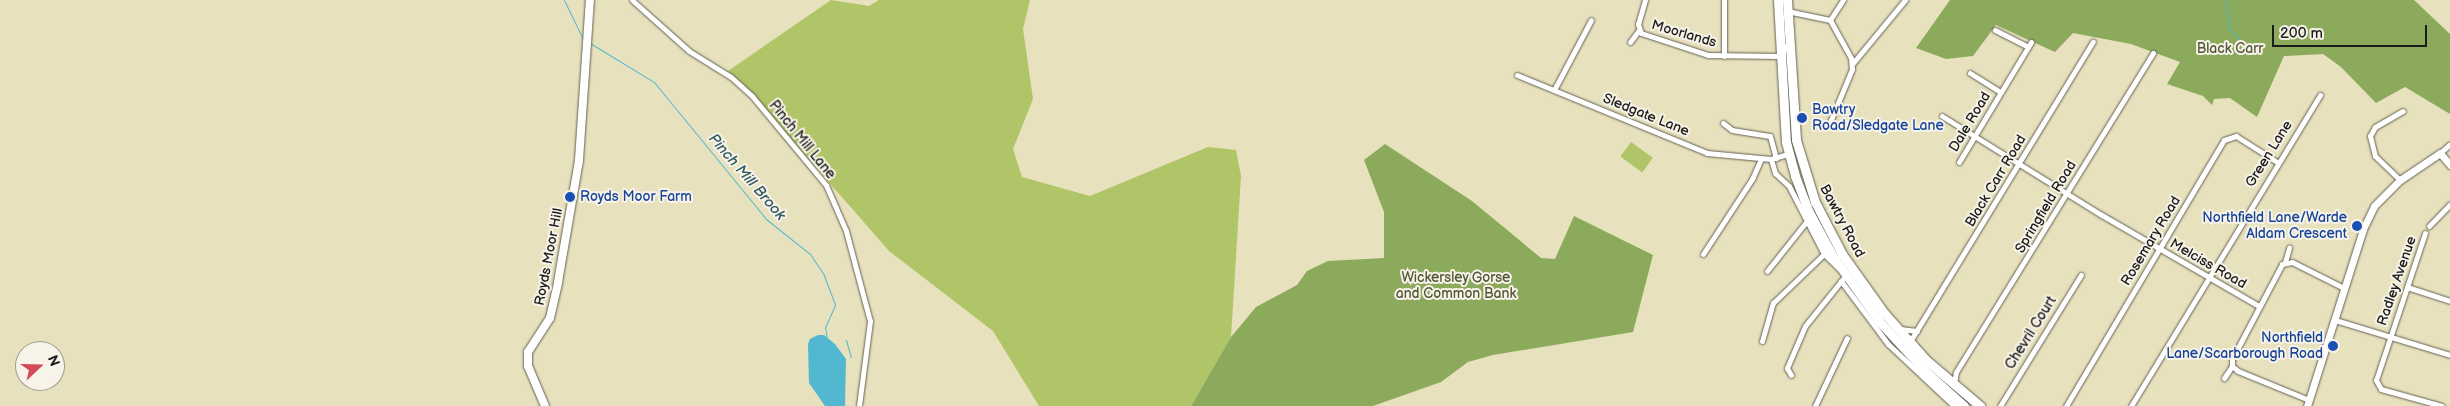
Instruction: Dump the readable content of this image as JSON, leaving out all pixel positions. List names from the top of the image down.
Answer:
{
  "streets": {
    "main road": ["Bawtry Road", "Royds Moor Hill"],
    "street": [
      "Moorlands",
      "Sledgate Lane",
      "Dale Road",
      "Pinch Mill Lane",
      "Green Lane",
      "Black Carr Road",
      "Springfield Road",
      "Rosemary Road",
      "Melciss Road",
      "Radley Avenue",
      "Chevril Court"
    ]
  },
  "crossings": [
    ["Moorlands", "Bawtry Road"],
    ["Sledgate Lane", "Bawtry Road"],
    ["Dale Road", "Melciss Road"],
    ["Green Lane", "Rosemary Road"],
    ["Green Lane", "Melciss Road"],
    ["Black Carr Road", "Bawtry Road"],
    ["Black Carr Road", "Melciss Road"],
    ["Springfield Road", "Bawtry Road"],
    ["Springfield Road", "Melciss Road"],
    ["Rosemary Road", "Melciss Road"]
  ],
  "water": ["Pinch Mill Brook"],
  "parks": ["Black Carr", "Wickersley Gorse and Common Bank"],
  "places": [
    "Bawtry Road/Sledgate Lane",
    "Royds Moor Farm",
    "Northfield Lane/Warde Aldam Crescent",
    "Northfield Lane/Scarborough Road"
  ],
  "scale_bar": "200 m",
  "north": "right"
}
